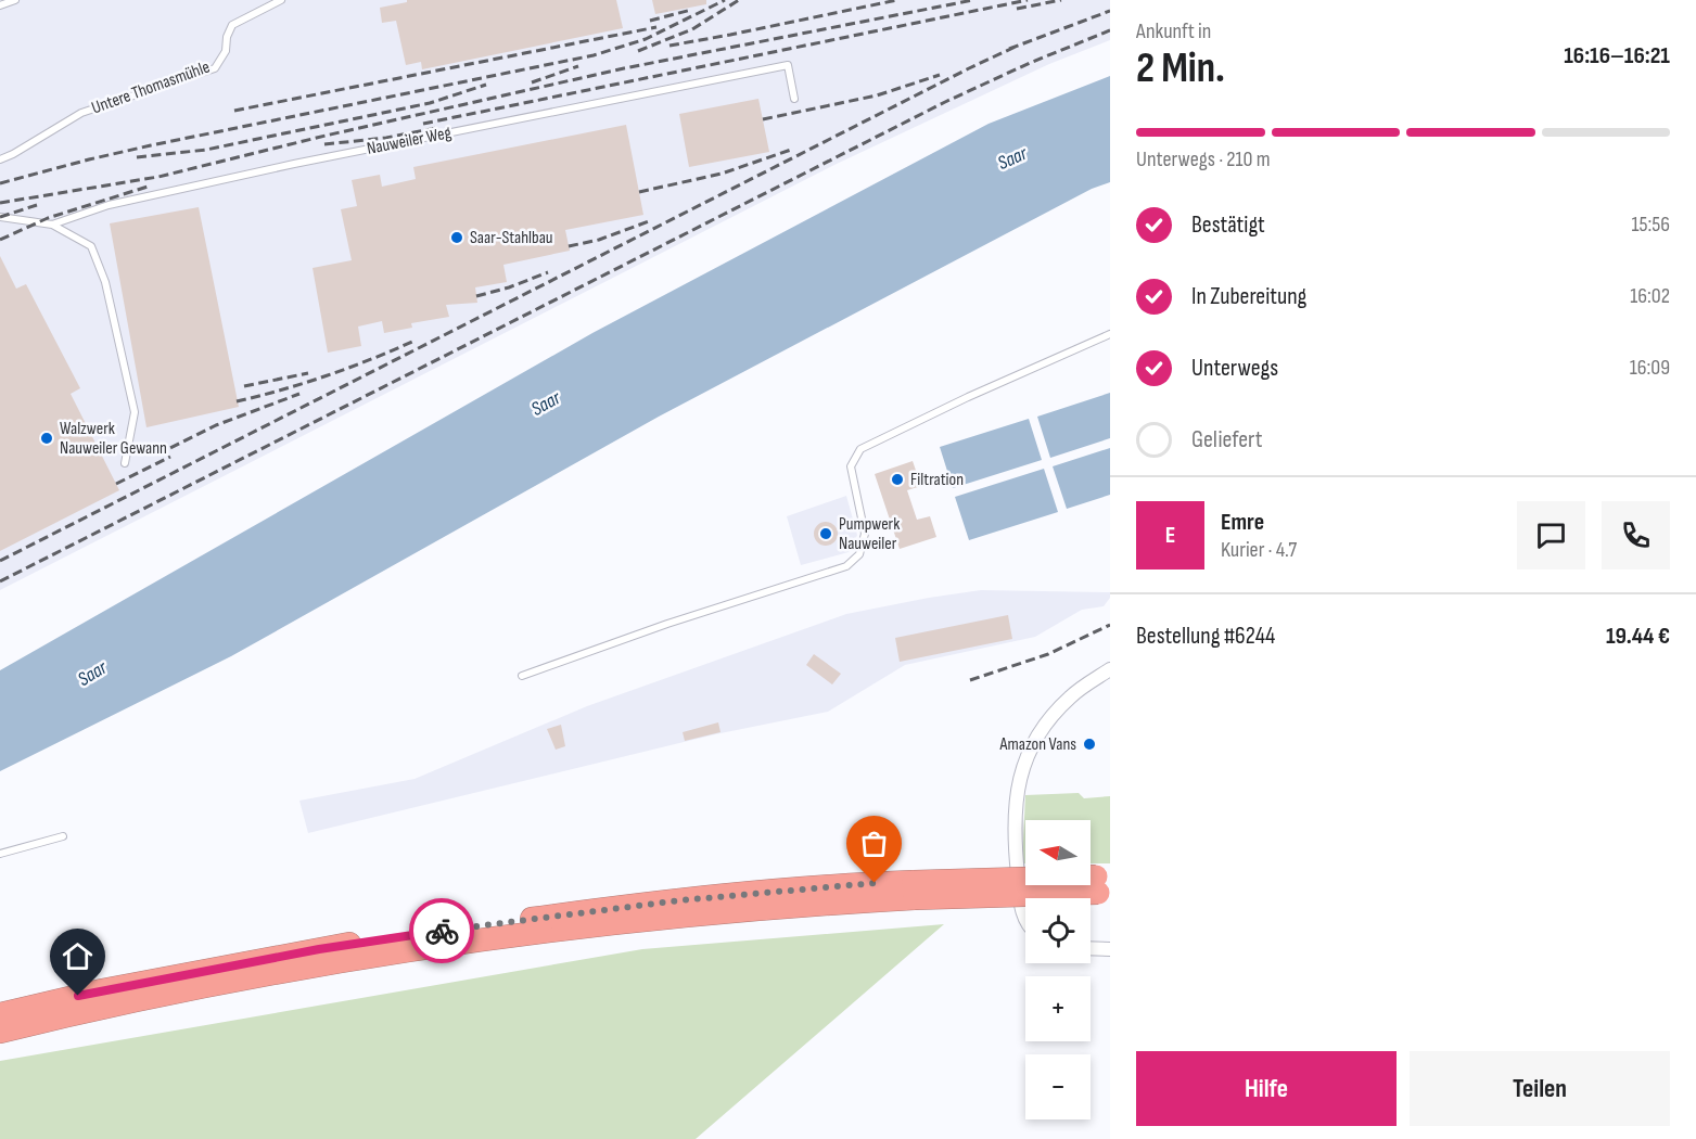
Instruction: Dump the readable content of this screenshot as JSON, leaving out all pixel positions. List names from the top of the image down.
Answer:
{
  "streets": {
    "lane": ["Untere Thomasmühle", "Nauweiler Weg"]
  },
  "water": ["Saar"],
  "places": [
    "Saar-Stahlbau",
    "Walzwerk Nauweiler Gewann",
    "Filtration",
    "Pumpwerk Nauweiler",
    "Amazon Vans"
  ],
  "north": "left",
  "page": {
    "heading": ["2 Min.", "Ankunft in", "16:16–16:21"],
    "panel": [
      "Emre",
      "Kurier · 4.7",
      "Bestellung #6244",
      "19.44 €"
    ],
    "bar": "Unterwegs · 210 m",
    "list": [
      ["Bestätigt", "15:56"],
      ["In Zubereitung", "16:02"],
      ["Unterwegs", "16:09"],
      "Geliefert"
    ],
    "round": "E",
    "map_buttons": ["+", "−"],
    "buttons": ["Hilfe", "Teilen"]
  }
}
